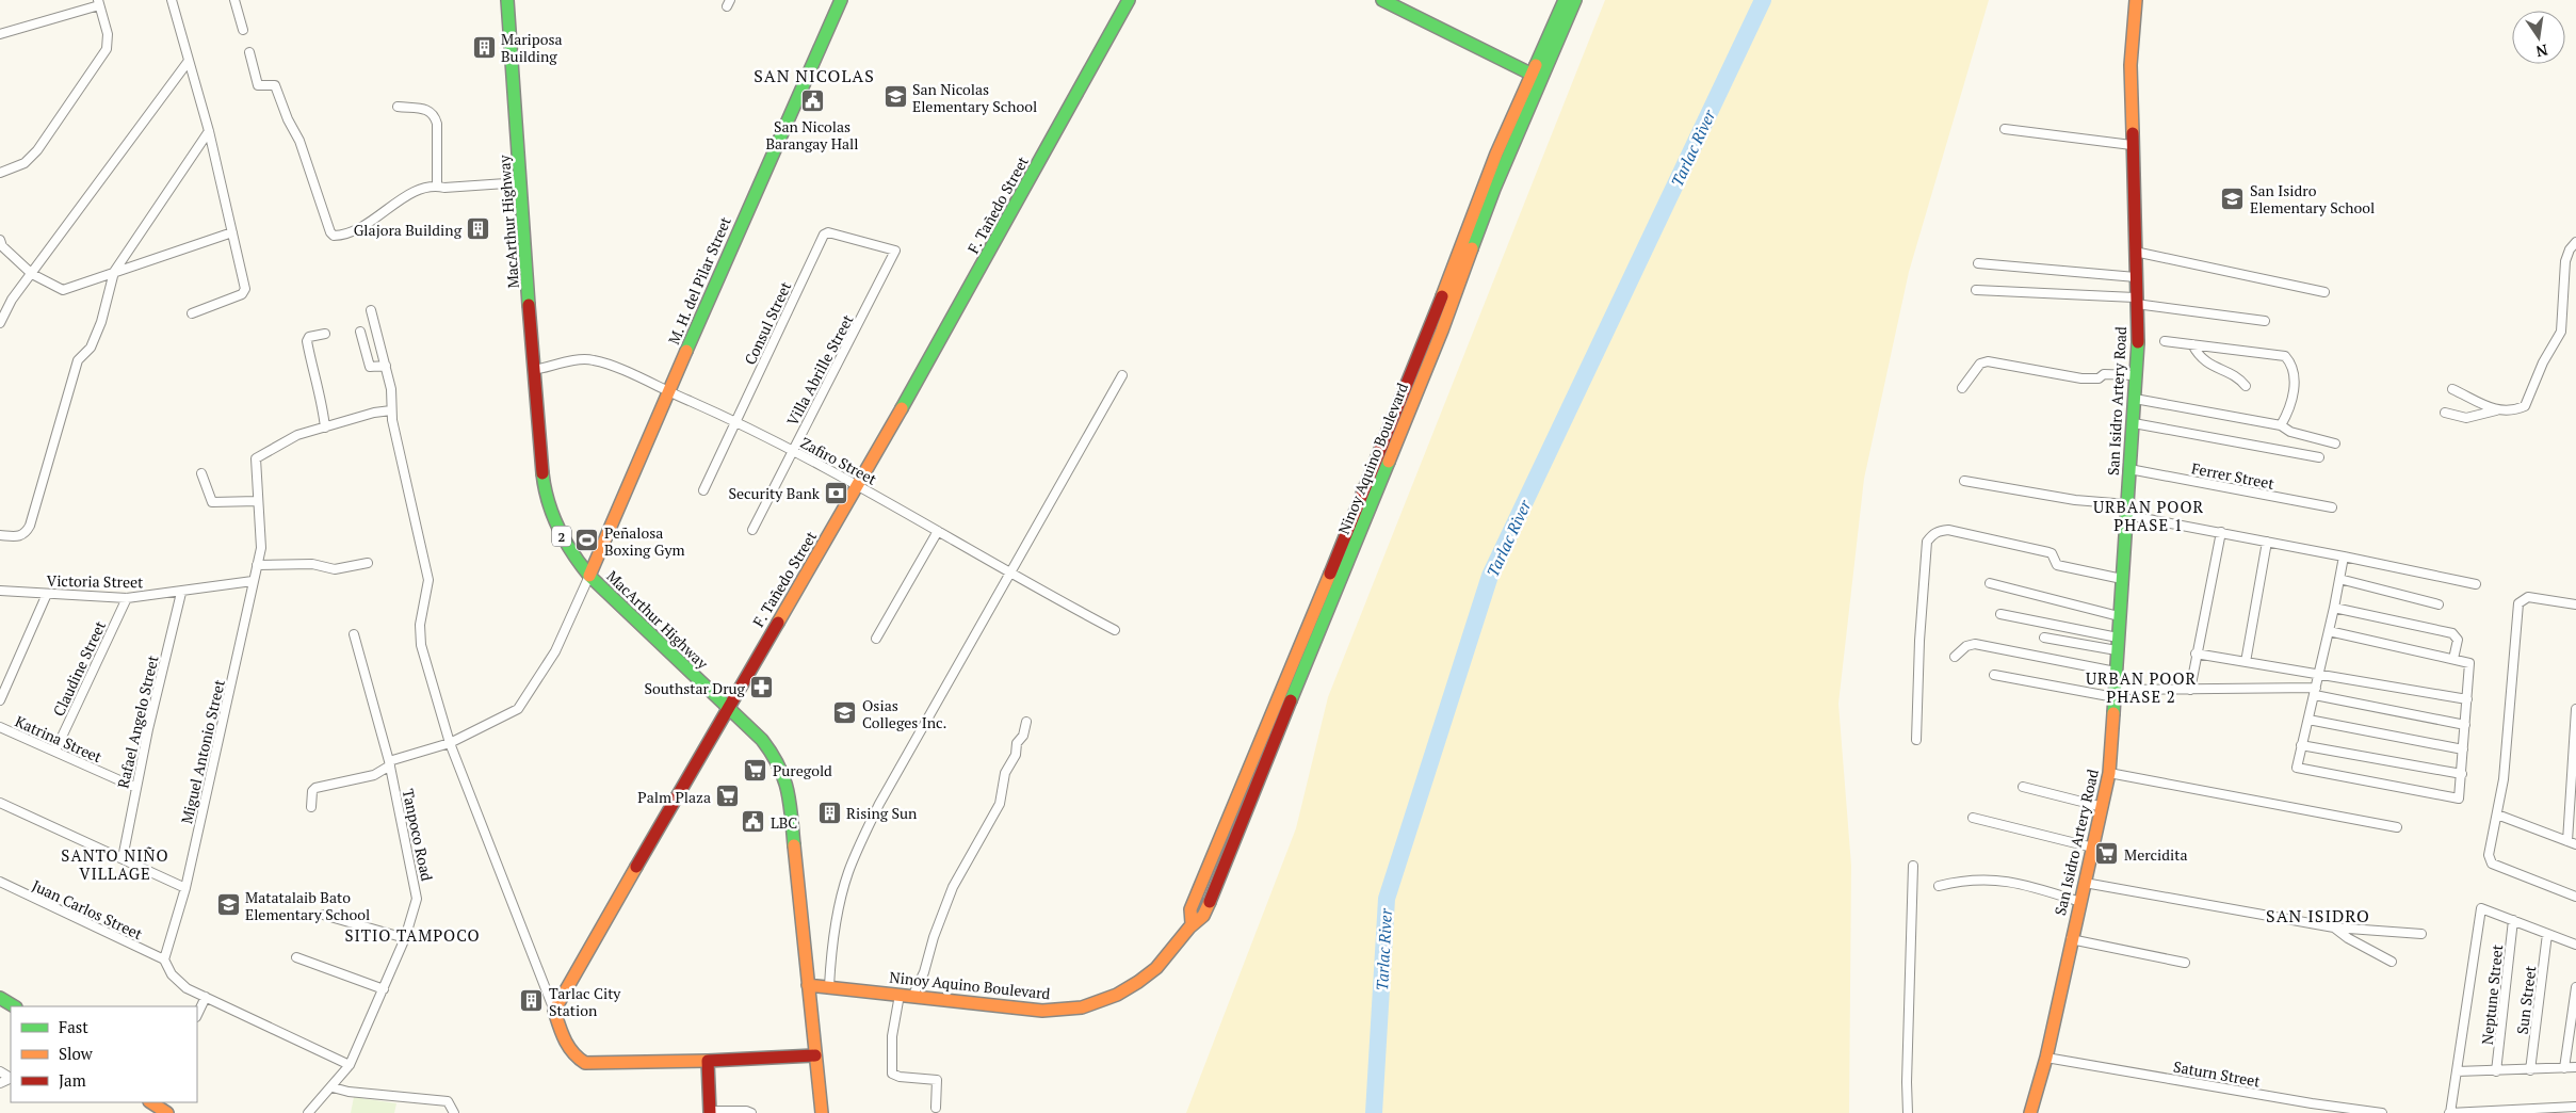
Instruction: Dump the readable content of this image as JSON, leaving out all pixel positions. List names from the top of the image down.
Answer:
{
  "streets": {
    "main road": [
      "F. Tañedo Street",
      "MacArthur Highway",
      "M. H. del Pilar Street",
      "San Isidro Artery Road",
      "Ninoy Aquino Boulevard",
      "2"
    ],
    "street": [
      "Consul Street",
      "Villa Abrille Street",
      "Zafiro Street",
      "Ferrer Street",
      "Victoria Street",
      "Claudine Street",
      "Rafael Angelo Street",
      "Katrina Street",
      "Miguel Antonio Street",
      "Tanpoco Road",
      "Juan Carlos Street",
      "Neptune Street",
      "Sun Street",
      "Saturn Street"
    ]
  },
  "crossings": [
    ["F. Tañedo Street", "MacArthur Highway"],
    ["F. Tañedo Street", "Zafiro Street"],
    ["MacArthur Highway", "M. H. del Pilar Street"],
    ["MacArthur Highway", "Ninoy Aquino Boulevard"],
    ["MacArthur Highway", "Zafiro Street"],
    ["M. H. del Pilar Street", "Zafiro Street"],
    ["Consul Street", "Villa Abrille Street"],
    ["Consul Street", "Zafiro Street"],
    ["Villa Abrille Street", "Zafiro Street"],
    ["San Isidro Artery Road", "Ferrer Street"],
    ["San Isidro Artery Road", "Saturn Street"],
    ["Victoria Street", "Claudine Street"],
    ["Victoria Street", "Rafael Angelo Street"],
    ["Victoria Street", "Miguel Antonio Street"],
    ["Claudine Street", "Katrina Street"],
    ["Rafael Angelo Street", "Katrina Street"],
    ["Miguel Antonio Street", "Juan Carlos Street"]
  ],
  "districts": [
    "SAN NICOLAS",
    "URBAN POOR PHASE 1",
    "URBAN POOR PHASE 2",
    "SANTO NIÑO VILLAGE",
    "SAN ISIDRO",
    "SITIO TAMPOCO"
  ],
  "water": ["Tarlac River"],
  "places": {
    "building": [
      "Mariposa Building",
      "Glajora Building",
      "Rising Sun",
      "Tarlac City Station"
    ],
    "school or university": [
      "San Nicolas Elementary School",
      "San Isidro Elementary School",
      "Osias Colleges Inc.",
      "Matatalaib Bato Elementary School"
    ],
    "public building": ["San Nicolas Barangay Hall", "LBC"],
    "bank": ["Security Bank"],
    "sports": ["Peñalosa Boxing Gym"],
    "pharmacy": ["Southstar Drug"],
    "supermarket": ["Puregold", "Palm Plaza", "Mercidita"]
  },
  "legend": ["Fast", "Slow", "Jam"],
  "north": "bottom"
}
